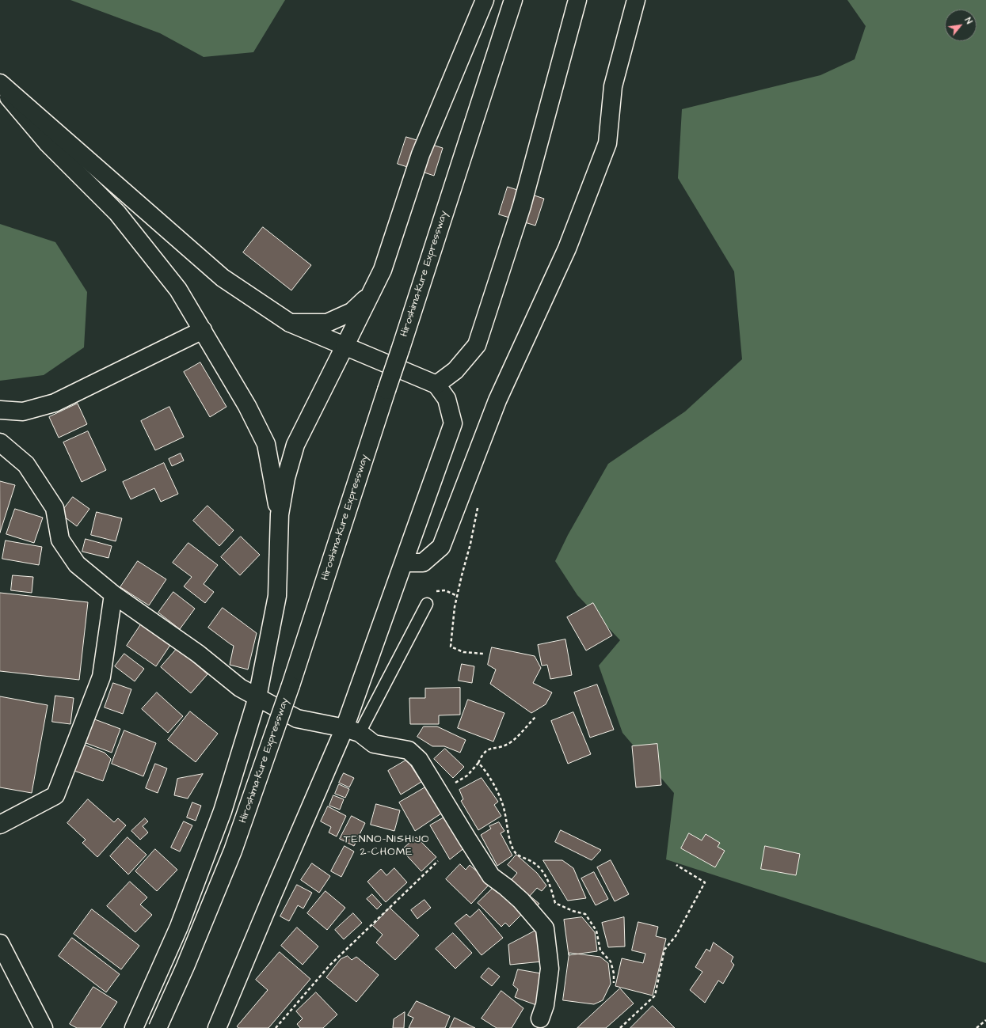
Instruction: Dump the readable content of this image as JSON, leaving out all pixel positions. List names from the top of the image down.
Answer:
{
  "streets": {
    "main road": ["Hiroshima-Kure Expressway"]
  },
  "districts": ["TENNO-NISHIJO 2-CHOME"],
  "north": "top right"
}
